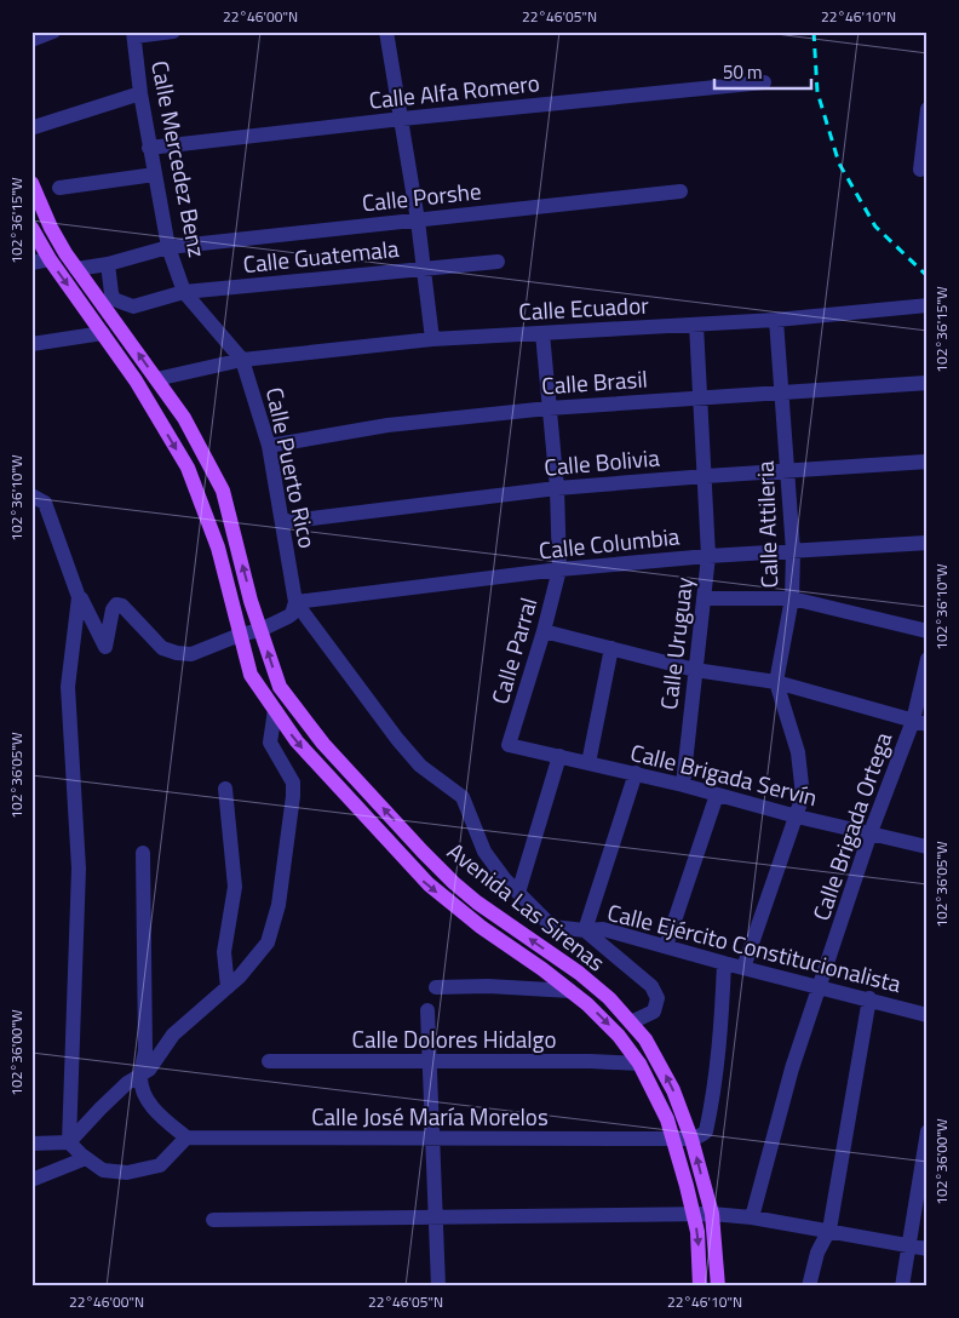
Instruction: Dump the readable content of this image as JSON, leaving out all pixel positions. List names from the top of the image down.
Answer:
{
  "streets": {
    "main road": ["Avenida Las Sirenas"],
    "street": [
      "Calle Alfa Romero",
      "Calle Mercedez Benz",
      "Calle Porshe",
      "Calle Guatemala",
      "Calle Ecuador",
      "Calle Brasil",
      "Calle Bolivia",
      "Calle Puerto Rico",
      "Calle Attileria",
      "Calle Columbia",
      "Calle Uruguay",
      "Calle Parral",
      "Calle Brigada Servín",
      "Calle Brigada Ortega",
      "Calle Ejército Constitucionalista",
      "Calle Dolores Hidalgo",
      "Calle José María Morelos"
    ]
  },
  "crossings": [
    ["Calle Alfa Romero", "Calle Mercedez Benz"],
    ["Calle Mercedez Benz", "Calle Porshe"],
    ["Calle Mercedez Benz", "Calle Guatemala"],
    ["Calle Mercedez Benz", "Calle Puerto Rico"],
    ["Calle Porshe", "Avenida Las Sirenas"],
    ["Calle Guatemala", "Calle Puerto Rico"],
    ["Calle Guatemala", "Avenida Las Sirenas"],
    ["Calle Ecuador", "Calle Puerto Rico"],
    ["Calle Ecuador", "Calle Attileria"],
    ["Calle Ecuador", "Calle Uruguay"],
    ["Calle Ecuador", "Calle Parral"],
    ["Calle Ecuador", "Avenida Las Sirenas"],
    ["Calle Brasil", "Calle Puerto Rico"],
    ["Calle Brasil", "Calle Attileria"],
    ["Calle Brasil", "Calle Uruguay"],
    ["Calle Brasil", "Calle Parral"],
    ["Calle Bolivia", "Calle Puerto Rico"],
    ["Calle Bolivia", "Calle Attileria"],
    ["Calle Bolivia", "Calle Uruguay"],
    ["Calle Bolivia", "Calle Parral"],
    ["Calle Puerto Rico", "Calle Columbia"],
    ["Calle Puerto Rico", "Calle Ejército Constitucionalista"],
    ["Calle Attileria", "Calle Columbia"],
    ["Calle Attileria", "Calle Brigada Servín"],
    ["Calle Attileria", "Calle Ejército Constitucionalista"],
    ["Calle Columbia", "Calle Uruguay"],
    ["Calle Columbia", "Calle Parral"],
    ["Calle Columbia", "Calle Ejército Constitucionalista"],
    ["Calle Uruguay", "Calle Brigada Servín"],
    ["Calle Parral", "Calle Brigada Servín"],
    ["Calle Brigada Servín", "Calle Brigada Ortega"],
    ["Calle Brigada Ortega", "Calle Ejército Constitucionalista"],
    ["Avenida Las Sirenas", "Calle Dolores Hidalgo"],
    ["Avenida Las Sirenas", "Calle José María Morelos"]
  ],
  "scale_bar": "50 m",
  "coordinates": [
    "22°46'00\"N",
    "22°46'05\"N",
    "22°46'10\"N",
    "102°36'15\"W",
    "102°36'10\"W",
    "102°36'05\"W",
    "102°36'00\"W"
  ]
}
